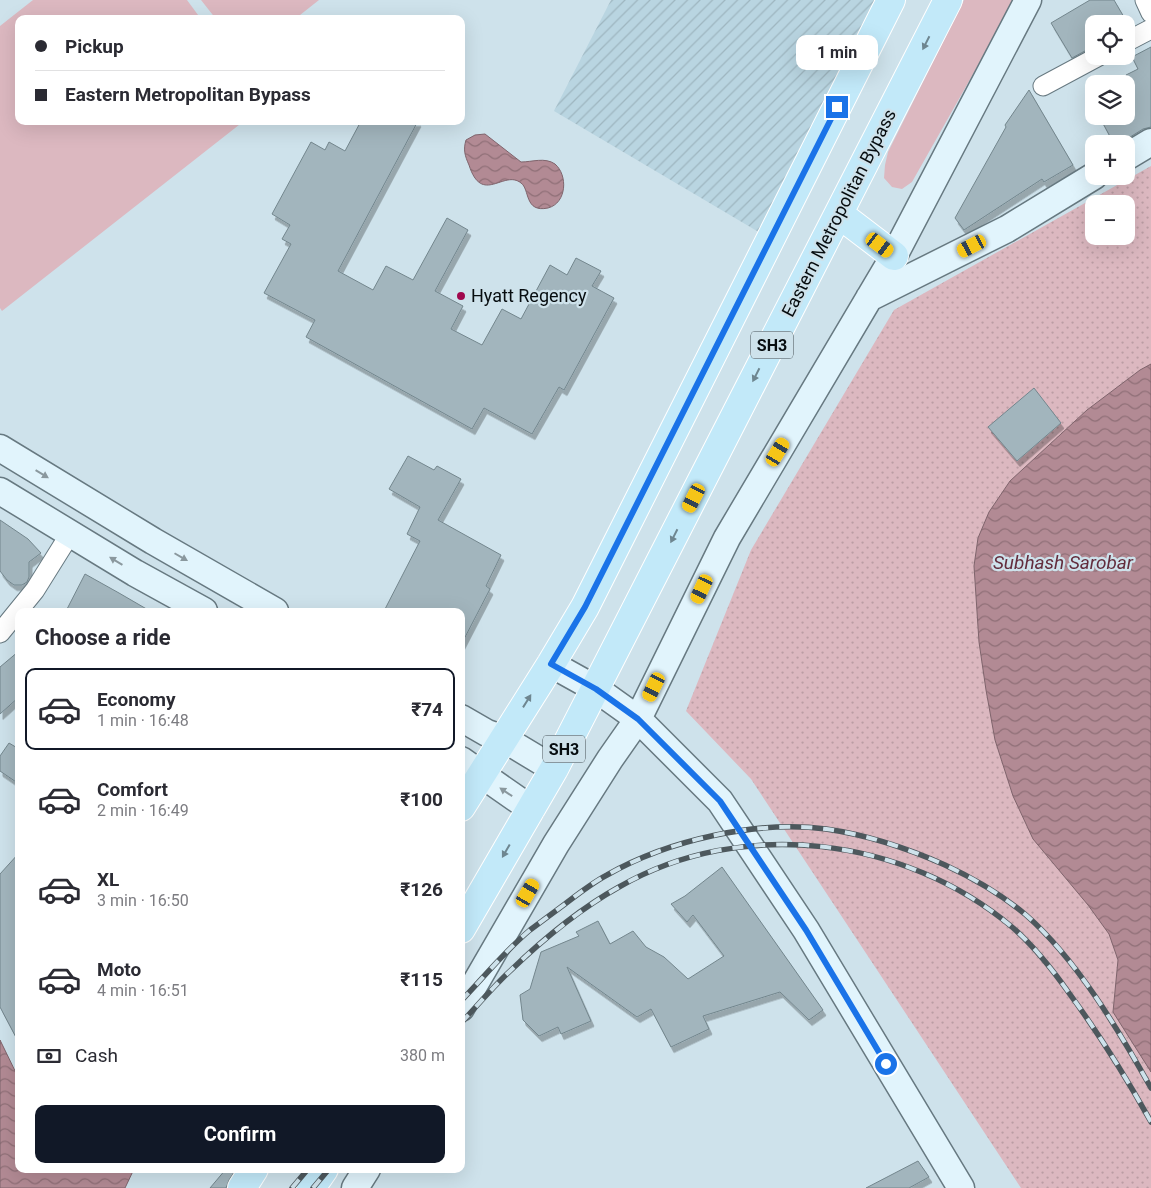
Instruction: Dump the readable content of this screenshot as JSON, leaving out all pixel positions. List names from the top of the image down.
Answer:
{
  "streets": {
    "main road": ["Eastern Metropolitan Bypass", "SH3"]
  },
  "water": ["Subhash Sarobar"],
  "places": ["Hyatt Regency"],
  "page": {
    "map_buttons": ["+", "−"],
    "banner": ["Pickup", "Eastern Metropolitan Bypass"],
    "bubble": "1 min",
    "heading": "Choose a ride",
    "list": [
      {
        "name": "Economy",
        "note": "1 min · 16:48",
        "value": "₹74"
      },
      {
        "name": "Comfort",
        "note": "2 min · 16:49",
        "value": "₹100"
      },
      {
        "name": "XL",
        "note": "3 min · 16:50",
        "value": "₹126"
      },
      {
        "name": "Moto",
        "note": "4 min · 16:51",
        "value": "₹115"
      }
    ],
    "pay": ["Cash", "380 m"],
    "buttons": "Confirm"
  }
}
